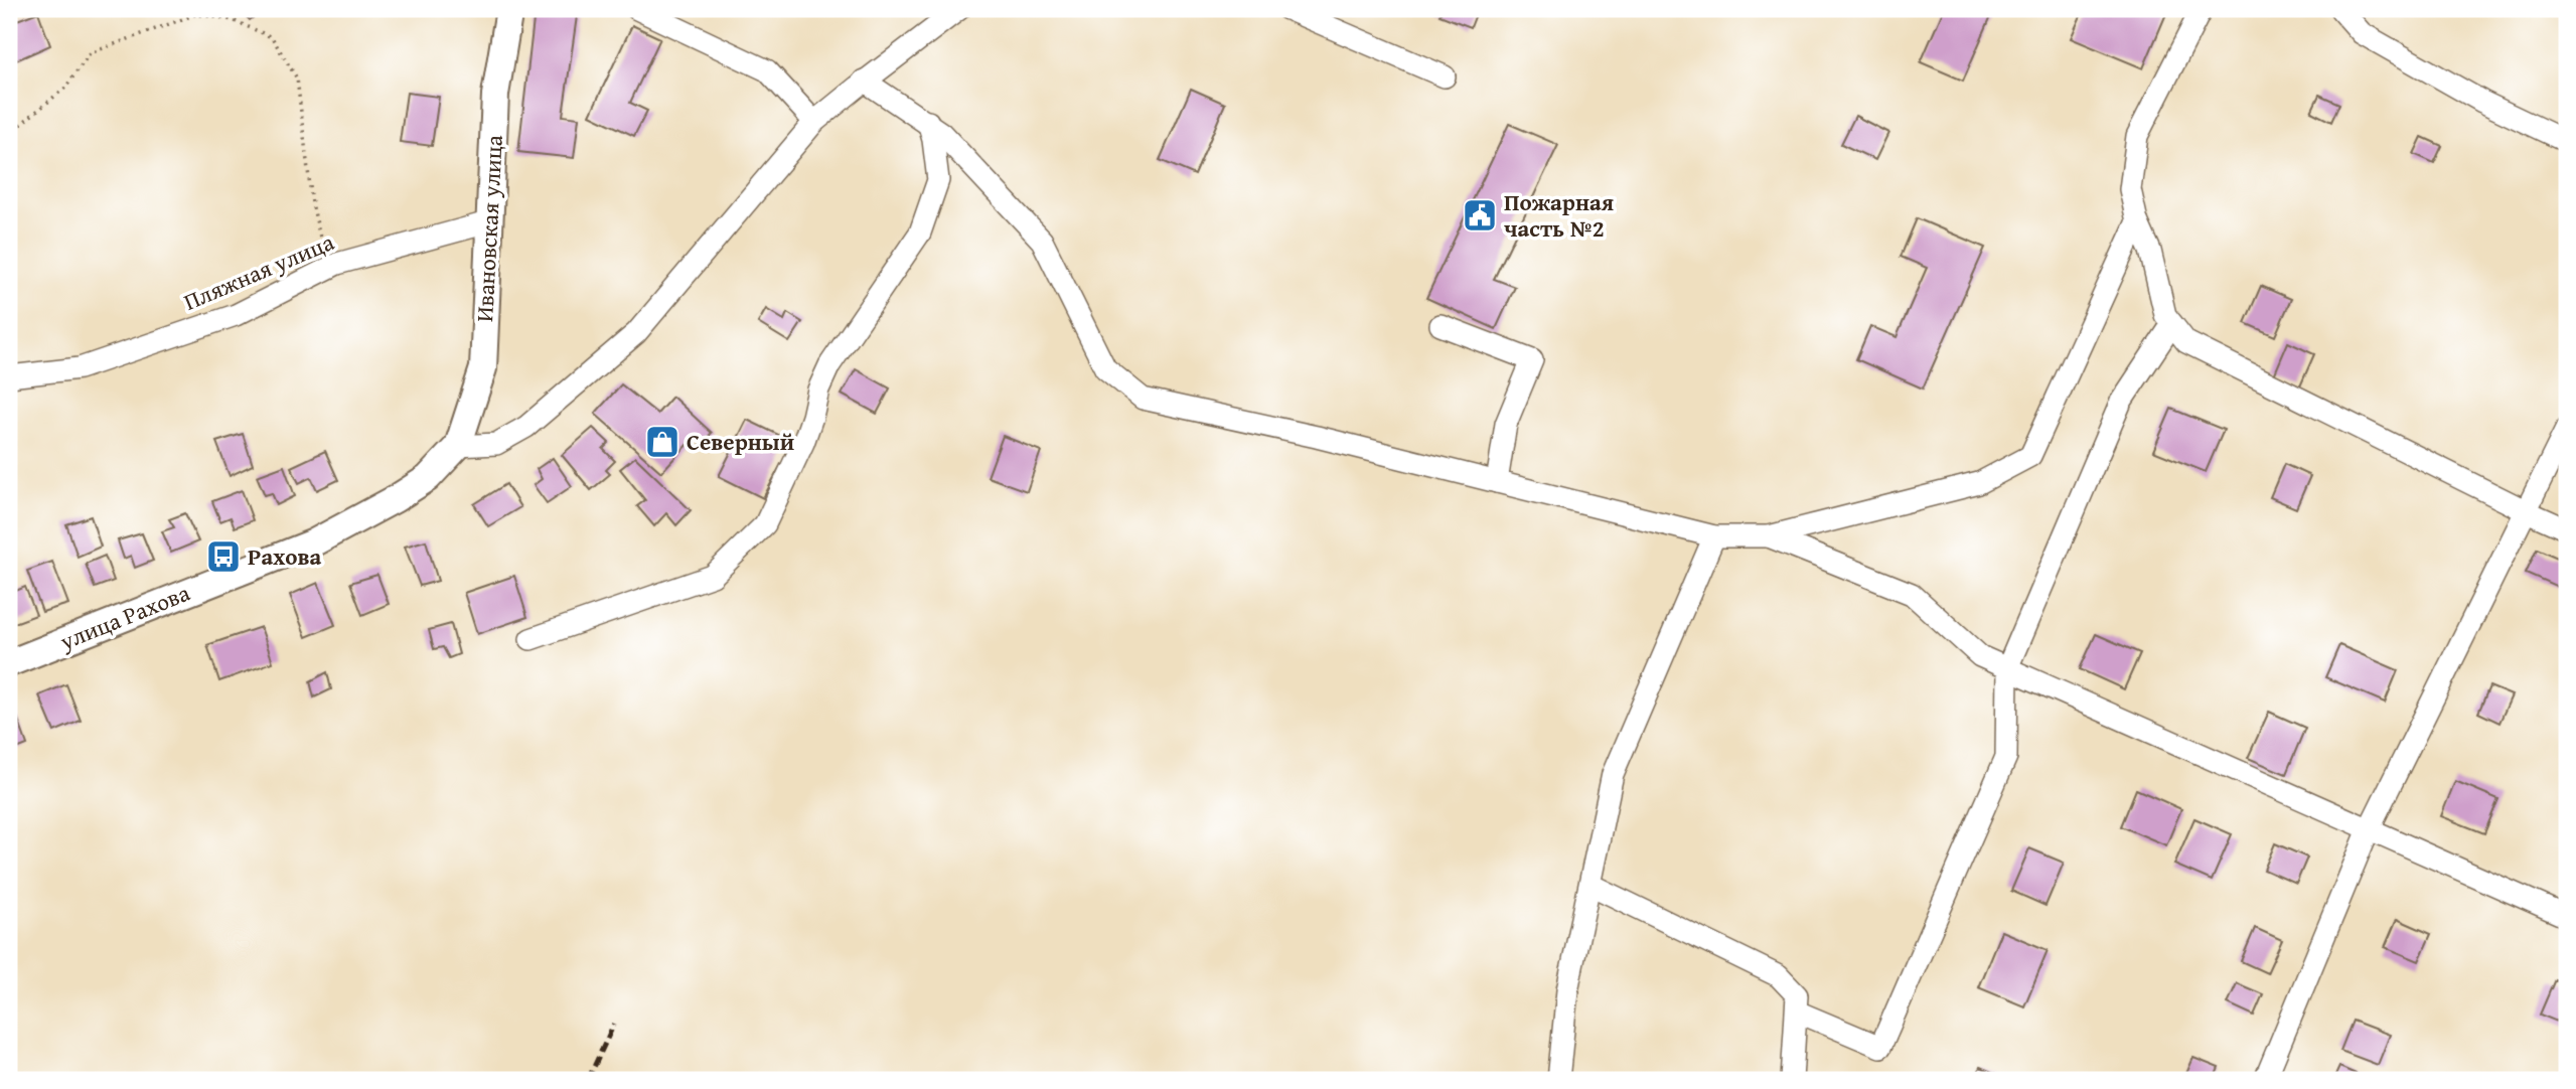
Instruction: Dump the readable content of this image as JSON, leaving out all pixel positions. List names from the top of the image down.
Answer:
{
  "streets": {
    "main road": ["Ивановская улица", "улица Рахова"],
    "street": ["Пляжная улица"]
  },
  "crossings": [
    ["Ивановская улица", "Пляжная улица"],
    ["Ивановская улица", "улица Рахова"]
  ],
  "places": {
    "public building": ["Пожарная часть №2"],
    "shop": ["Северный"],
    "bus stop": ["Рахова"]
  }
}
